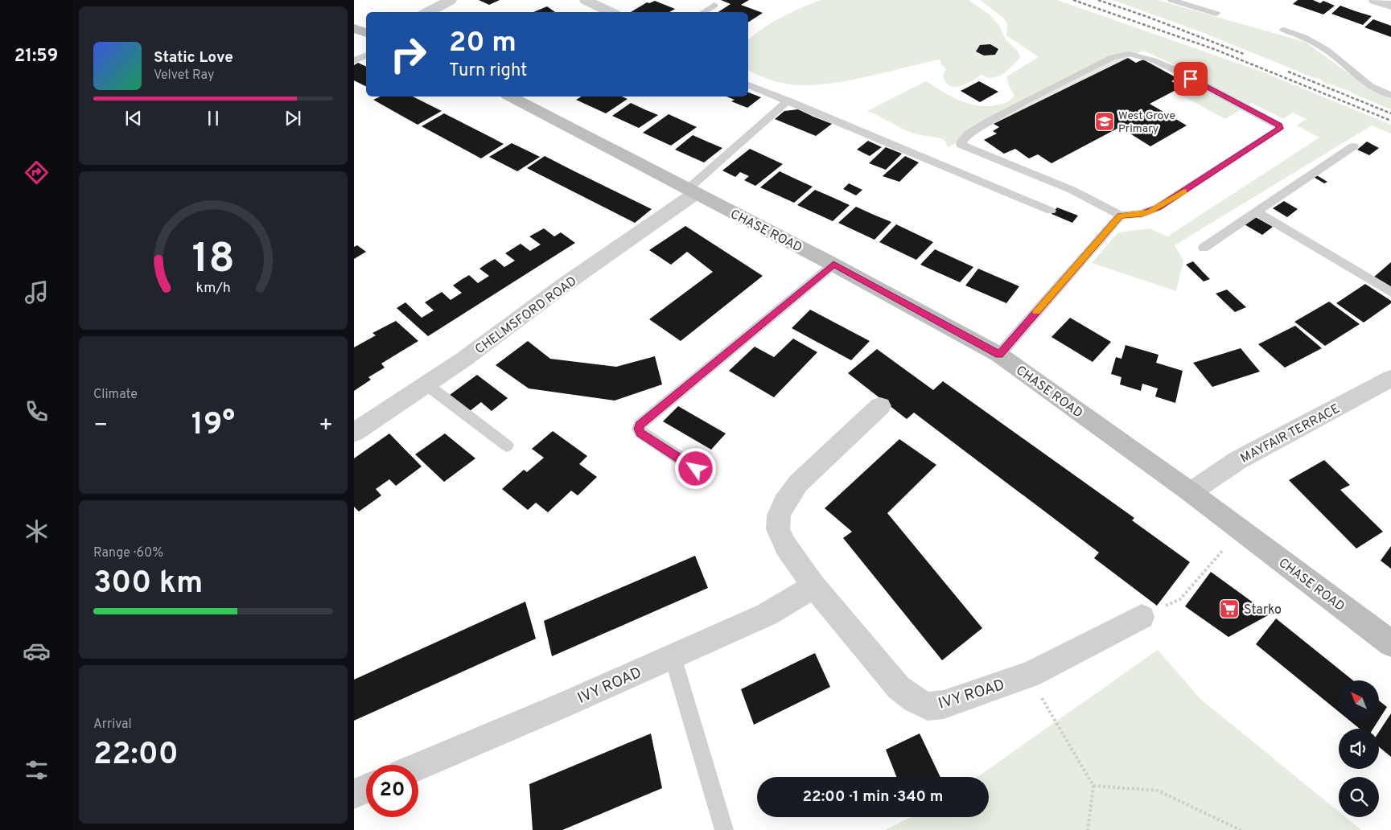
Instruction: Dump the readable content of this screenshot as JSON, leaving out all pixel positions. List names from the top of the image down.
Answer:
{
  "streets": {
    "street": [
      "CHASE ROAD",
      "CHELMSFORD ROAD",
      "MAYFAIR TERRACE",
      "IVY ROAD"
    ]
  },
  "crossings": [
    ["CHASE ROAD", "CHELMSFORD ROAD"],
    ["CHASE ROAD", "MAYFAIR TERRACE"]
  ],
  "places": {
    "school or university": ["West Grove Primary"],
    "supermarket": ["Starko"]
  },
  "north": "top left",
  "page": {
    "tabs": "21:59",
    "turn": ["20 m", "Turn right"],
    "song": ["Static Love", "Velvet Ray"],
    "tile": [
      "Climate",
      ["Range · 60%", "300 km"],
      ["Arrival", "22:00"]
    ],
    "heat": ["−", "19°", "+"],
    "limit": "20",
    "trip": "22:00 · 1 min · 340 m",
    "gauge": ["18", "km/h"]
  }
}
